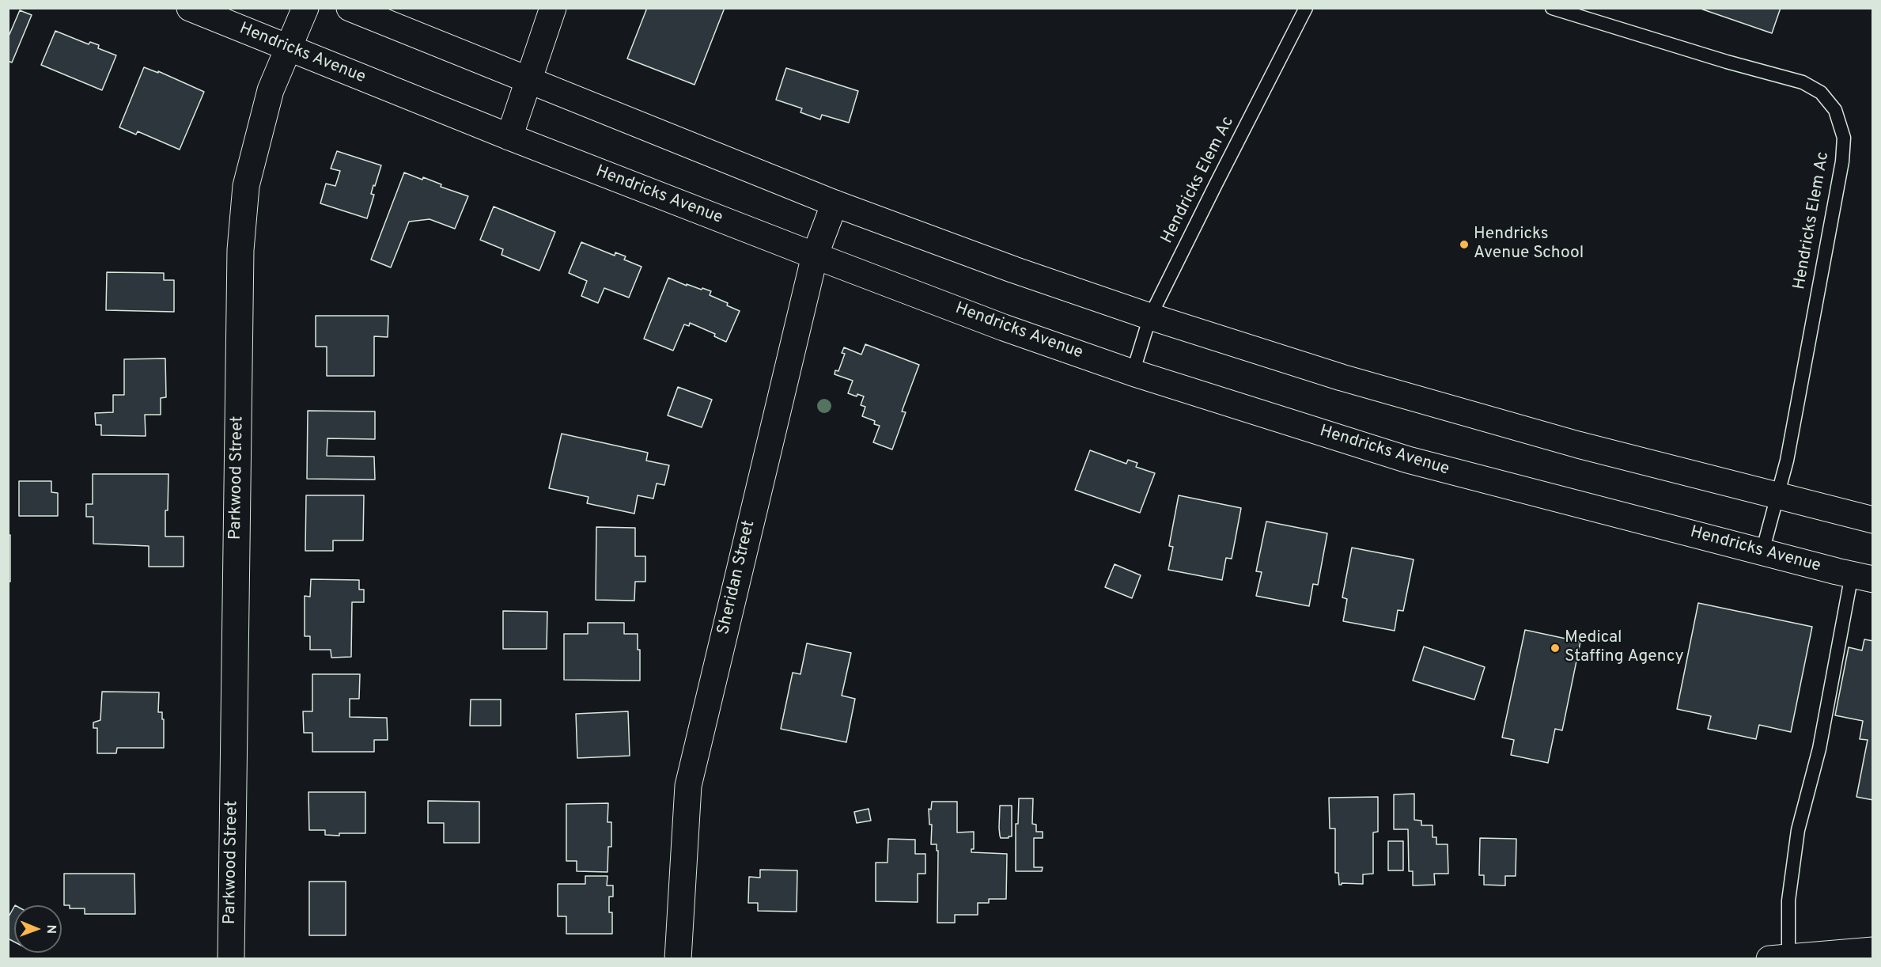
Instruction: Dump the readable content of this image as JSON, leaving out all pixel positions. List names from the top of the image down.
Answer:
{
  "streets": {
    "main road": ["Hendricks Avenue", "Parkwood Street", "Sheridan Street"],
    "lane": ["Hendricks Elem Ac"]
  },
  "crossings": [
    ["Hendricks Avenue", "Hendricks Elem Ac"],
    ["Hendricks Avenue", "Parkwood Street"],
    ["Hendricks Avenue", "Sheridan Street"]
  ],
  "places": ["Hendricks Avenue School", "Medical Staffing Agency"],
  "north": "right"
}
